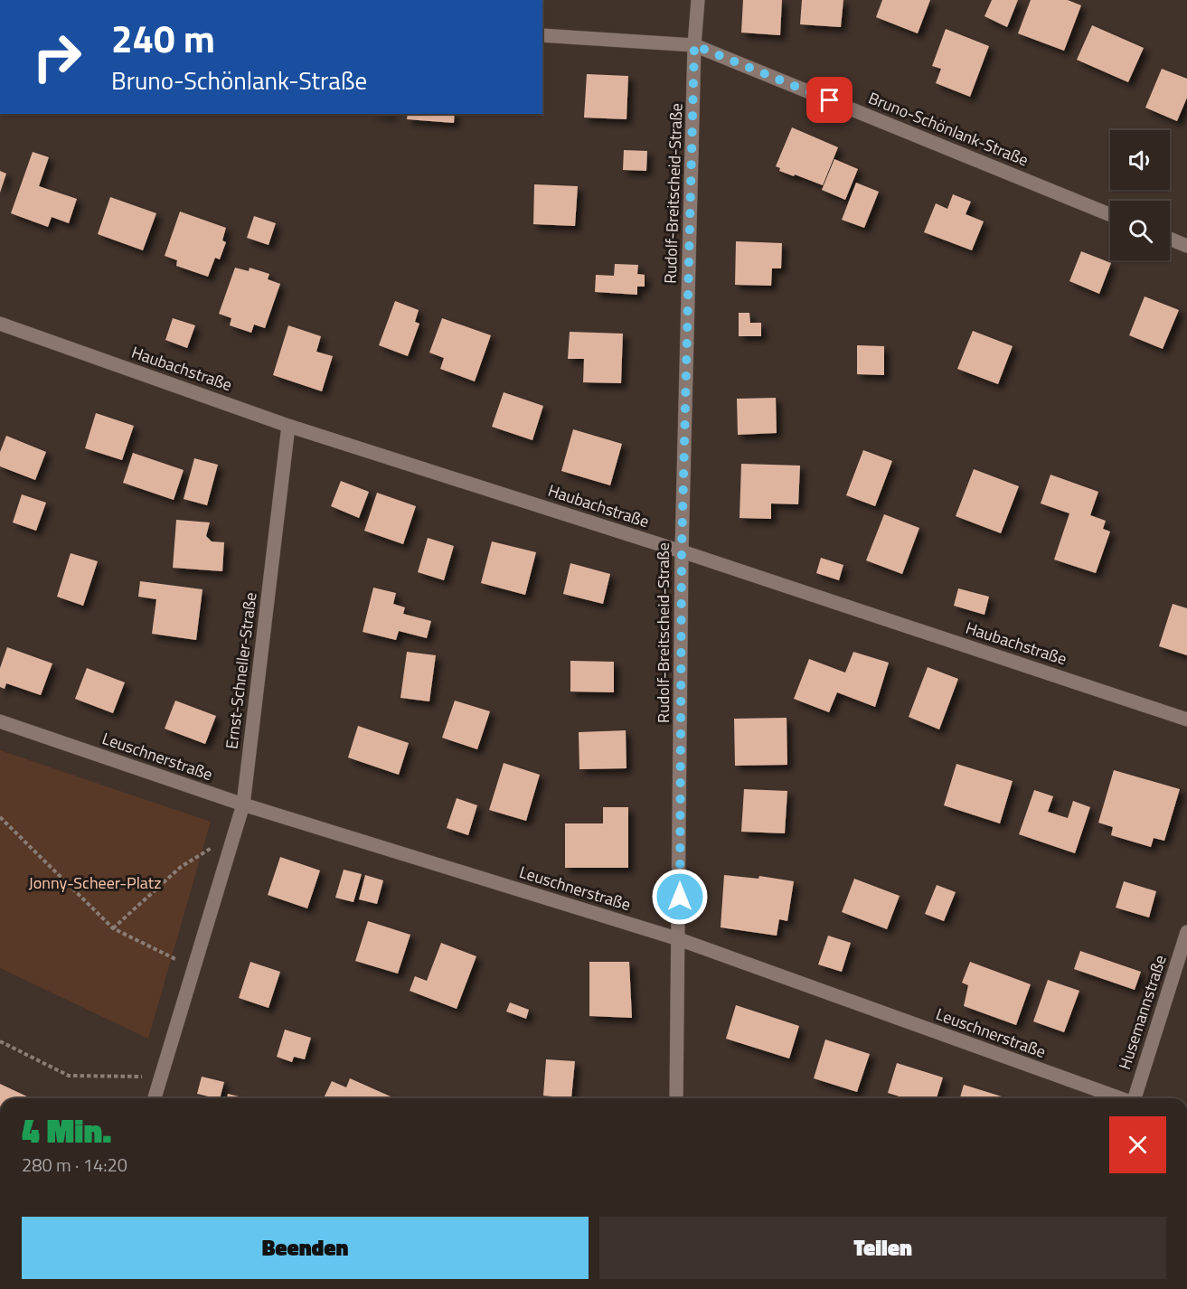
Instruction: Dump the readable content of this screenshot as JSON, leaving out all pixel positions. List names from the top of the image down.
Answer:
{
  "streets": {
    "street": [
      "Bruno-Schönlank-Straße",
      "Rudolf-Breitscheid-Straße",
      "Haubachstraße",
      "Ernst-Schneller-Straße",
      "Leuschnerstraße",
      "Husemannstraße"
    ]
  },
  "crossings": [
    ["Bruno-Schönlank-Straße", "Rudolf-Breitscheid-Straße"],
    ["Rudolf-Breitscheid-Straße", "Haubachstraße"],
    ["Rudolf-Breitscheid-Straße", "Leuschnerstraße"],
    ["Haubachstraße", "Ernst-Schneller-Straße"],
    ["Ernst-Schneller-Straße", "Leuschnerstraße"]
  ],
  "parks": ["Jonny-Scheer-Platz"],
  "page": {
    "turn": ["240 m", "Bruno-Schönlank-Straße"],
    "heading": ["4 Min.", "280 m · 14:20"],
    "buttons": ["Beenden", "Teilen"]
  }
}
